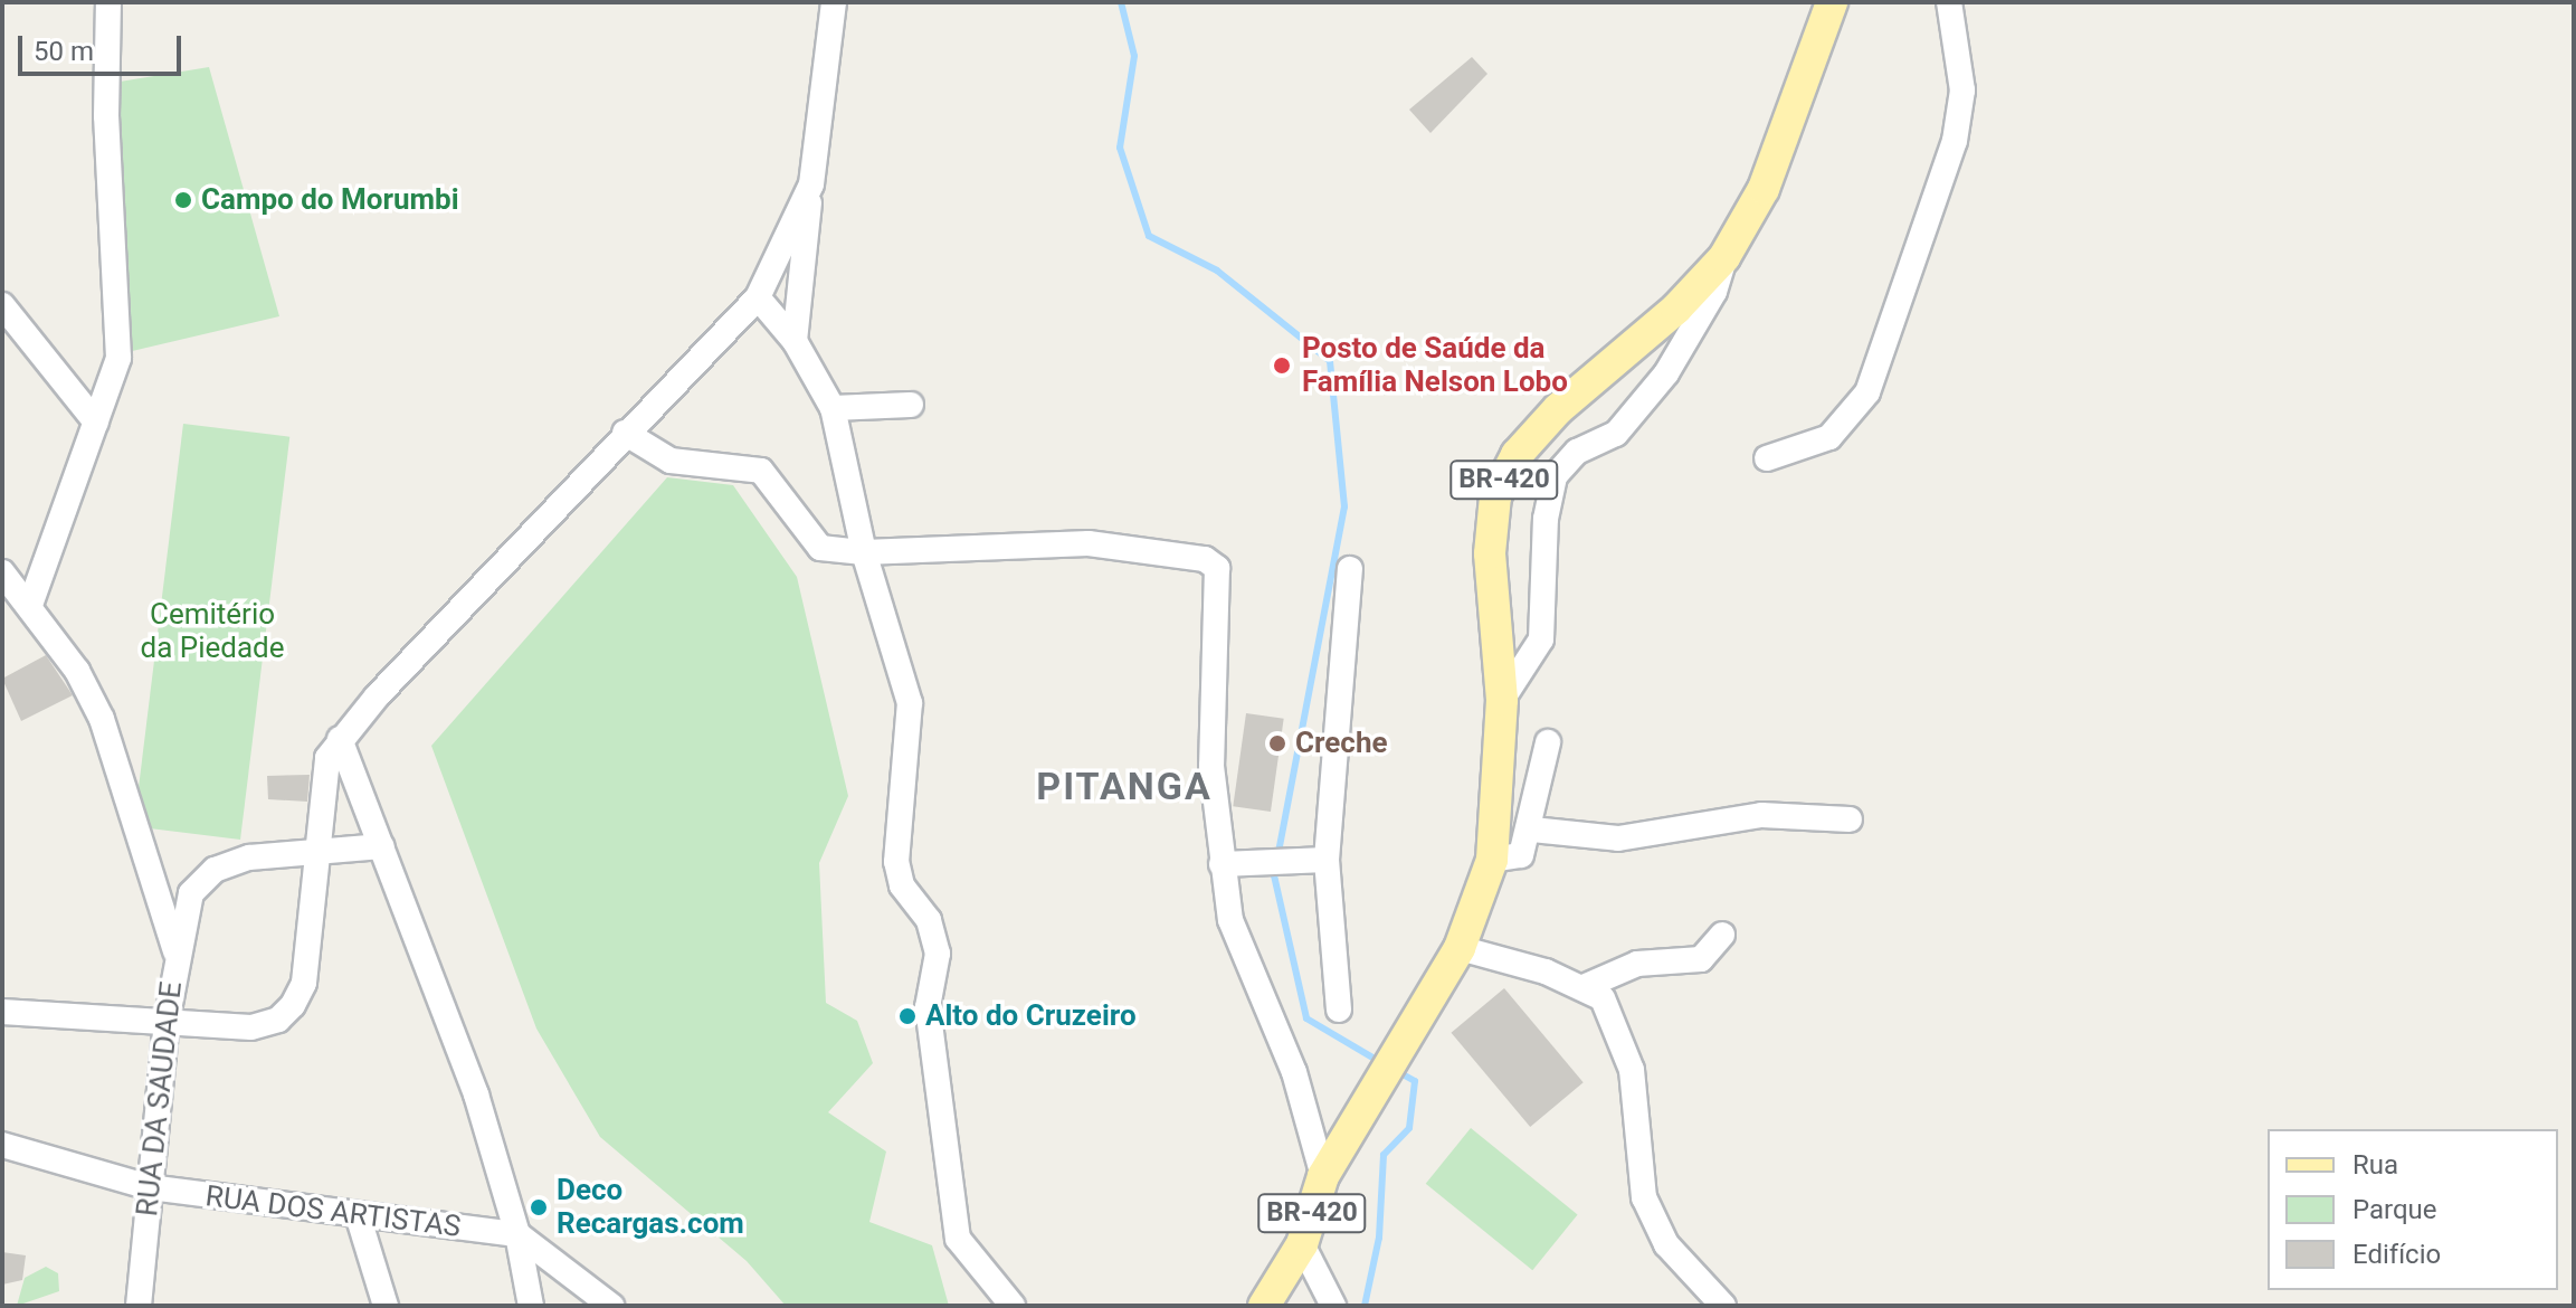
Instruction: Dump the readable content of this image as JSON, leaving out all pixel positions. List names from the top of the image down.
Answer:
{
  "streets": {
    "main road": ["BR-420"],
    "street": ["RUA DA SAUDADE", "RUA DOS ARTISTAS"]
  },
  "crossings": [
    ["RUA DA SAUDADE", "RUA DOS ARTISTAS"]
  ],
  "districts": ["PITANGA"],
  "parks": ["Cemitério da Piedade"],
  "places": [
    "Campo do Morumbi",
    "Posto de Saúde da Família Nelson Lobo",
    "Creche",
    "Alto do Cruzeiro",
    "Deco Recargas.com"
  ],
  "legend": ["Rua", "Parque", "Edifício"],
  "scale_bar": "50 m"
}
